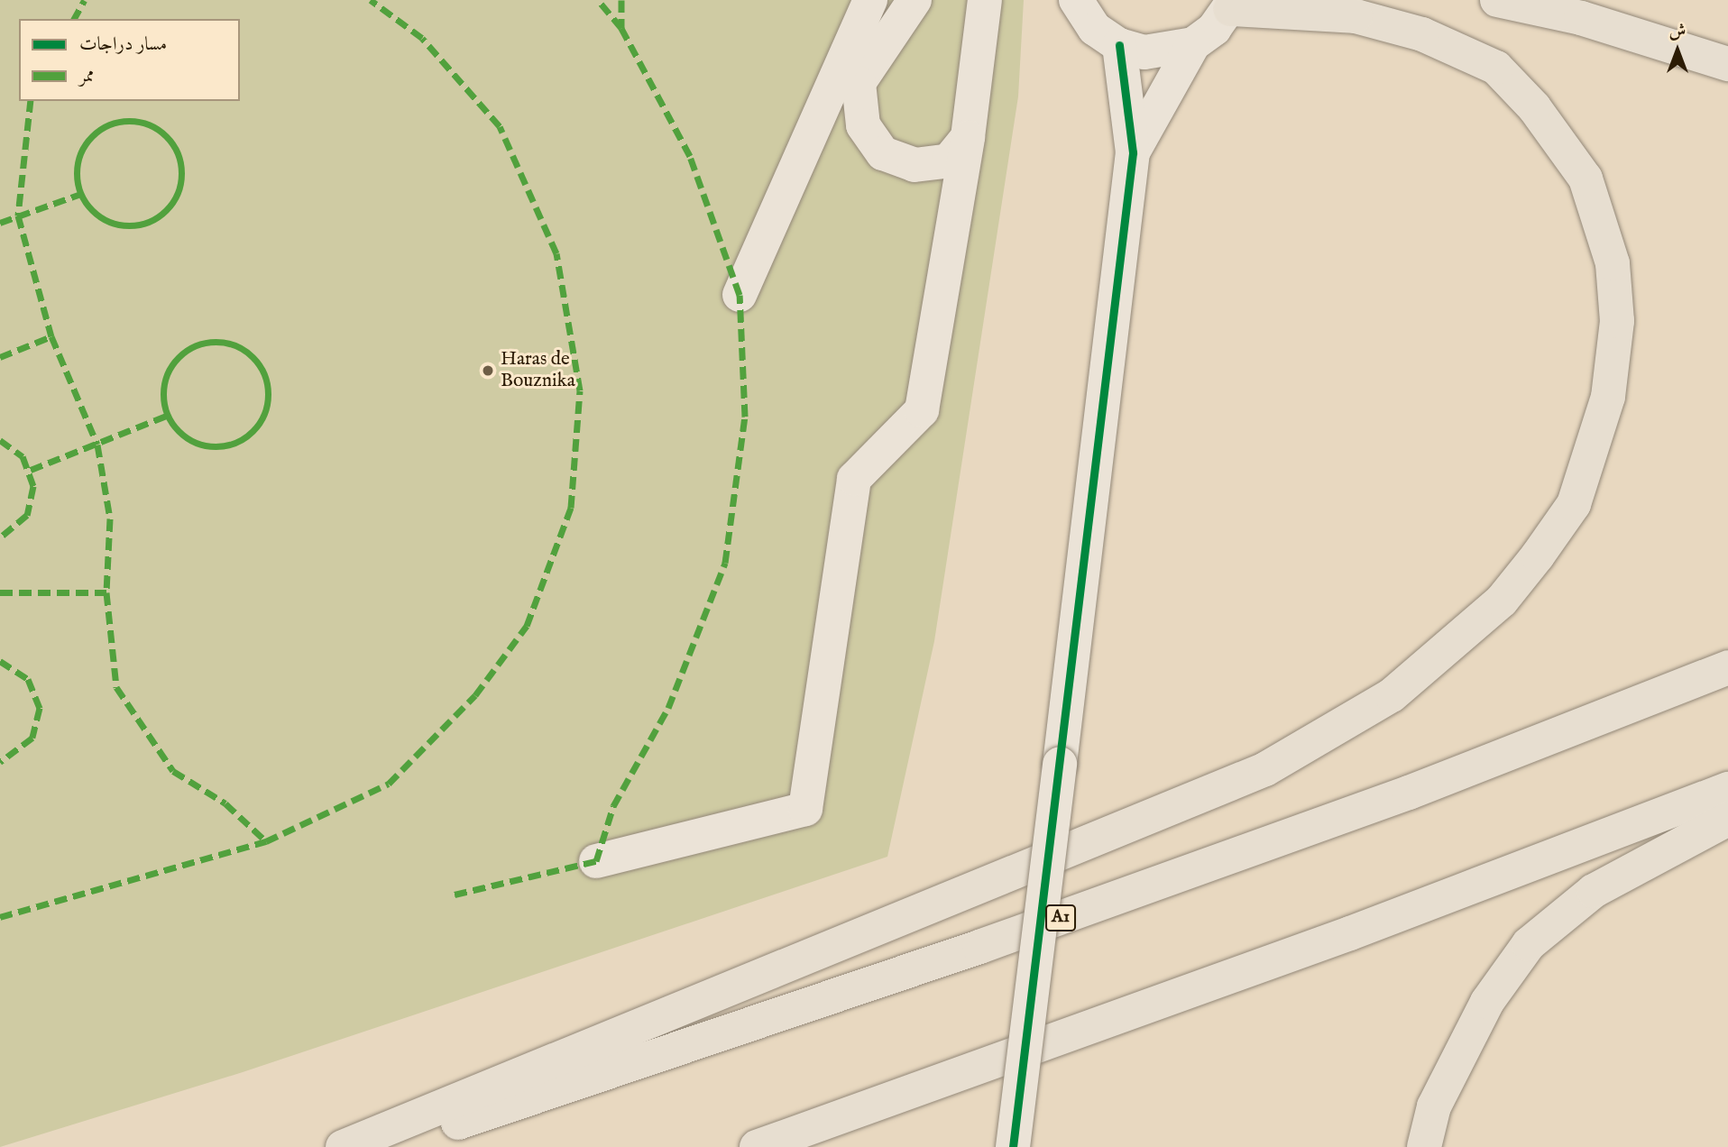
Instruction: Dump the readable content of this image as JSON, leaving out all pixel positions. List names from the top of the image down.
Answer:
{
  "streets": {
    "highway": ["A1"]
  },
  "places": ["Haras de Bouznika"],
  "legend": ["مسار دراجات", "ممر"],
  "north": "top"
}
